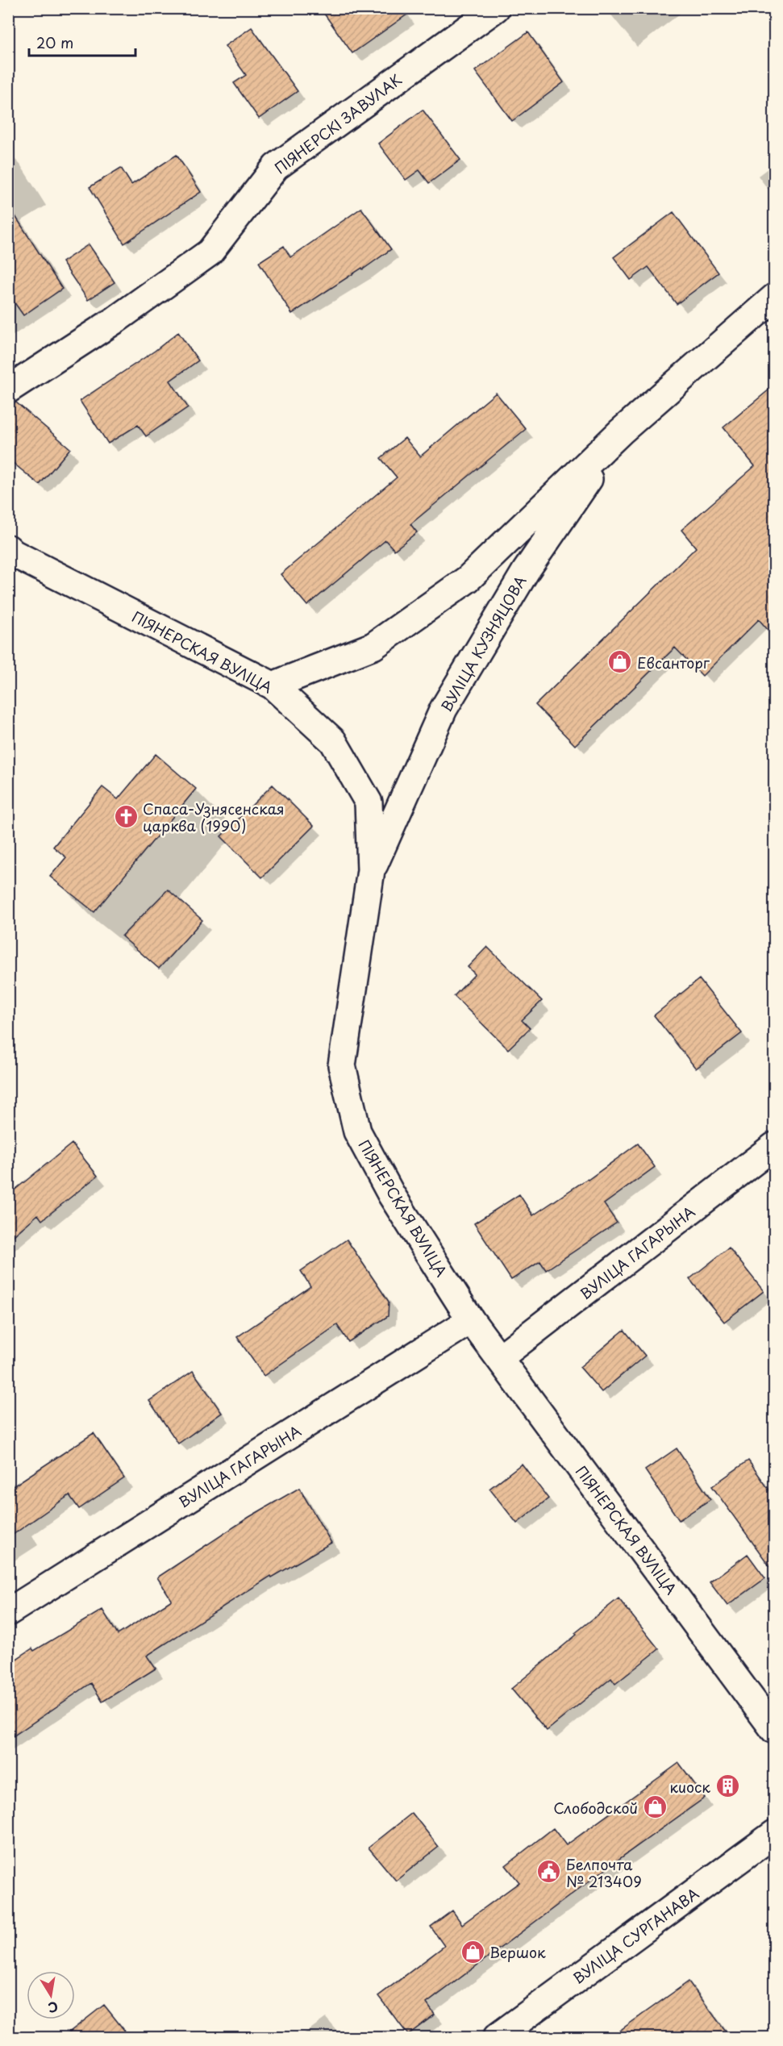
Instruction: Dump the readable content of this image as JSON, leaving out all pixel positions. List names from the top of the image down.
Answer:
{
  "streets": {
    "street": [
      "ПІЯНЕРСКІ ЗАВУЛАК",
      "ВУЛІЦА КУЗНЯЦОВА",
      "ПІЯНЕРСКАЯ ВУЛІЦА",
      "ВУЛІЦА ГАГАРЫНА",
      "ВУЛІЦА СУРГАНАВА"
    ]
  },
  "crossings": [
    ["ВУЛІЦА КУЗНЯЦОВА", "ПІЯНЕРСКАЯ ВУЛІЦА"],
    ["ПІЯНЕРСКАЯ ВУЛІЦА", "ВУЛІЦА ГАГАРЫНА"]
  ],
  "places": {
    "shop": ["Евсанторг", "Слободской", "Вершок"],
    "church": ["Спаса-Узнясенская царква (1990)"],
    "building": ["киоск"],
    "public building": ["Белпочта № 213409"]
  },
  "scale_bar": "20 m",
  "north": "bottom"
}
